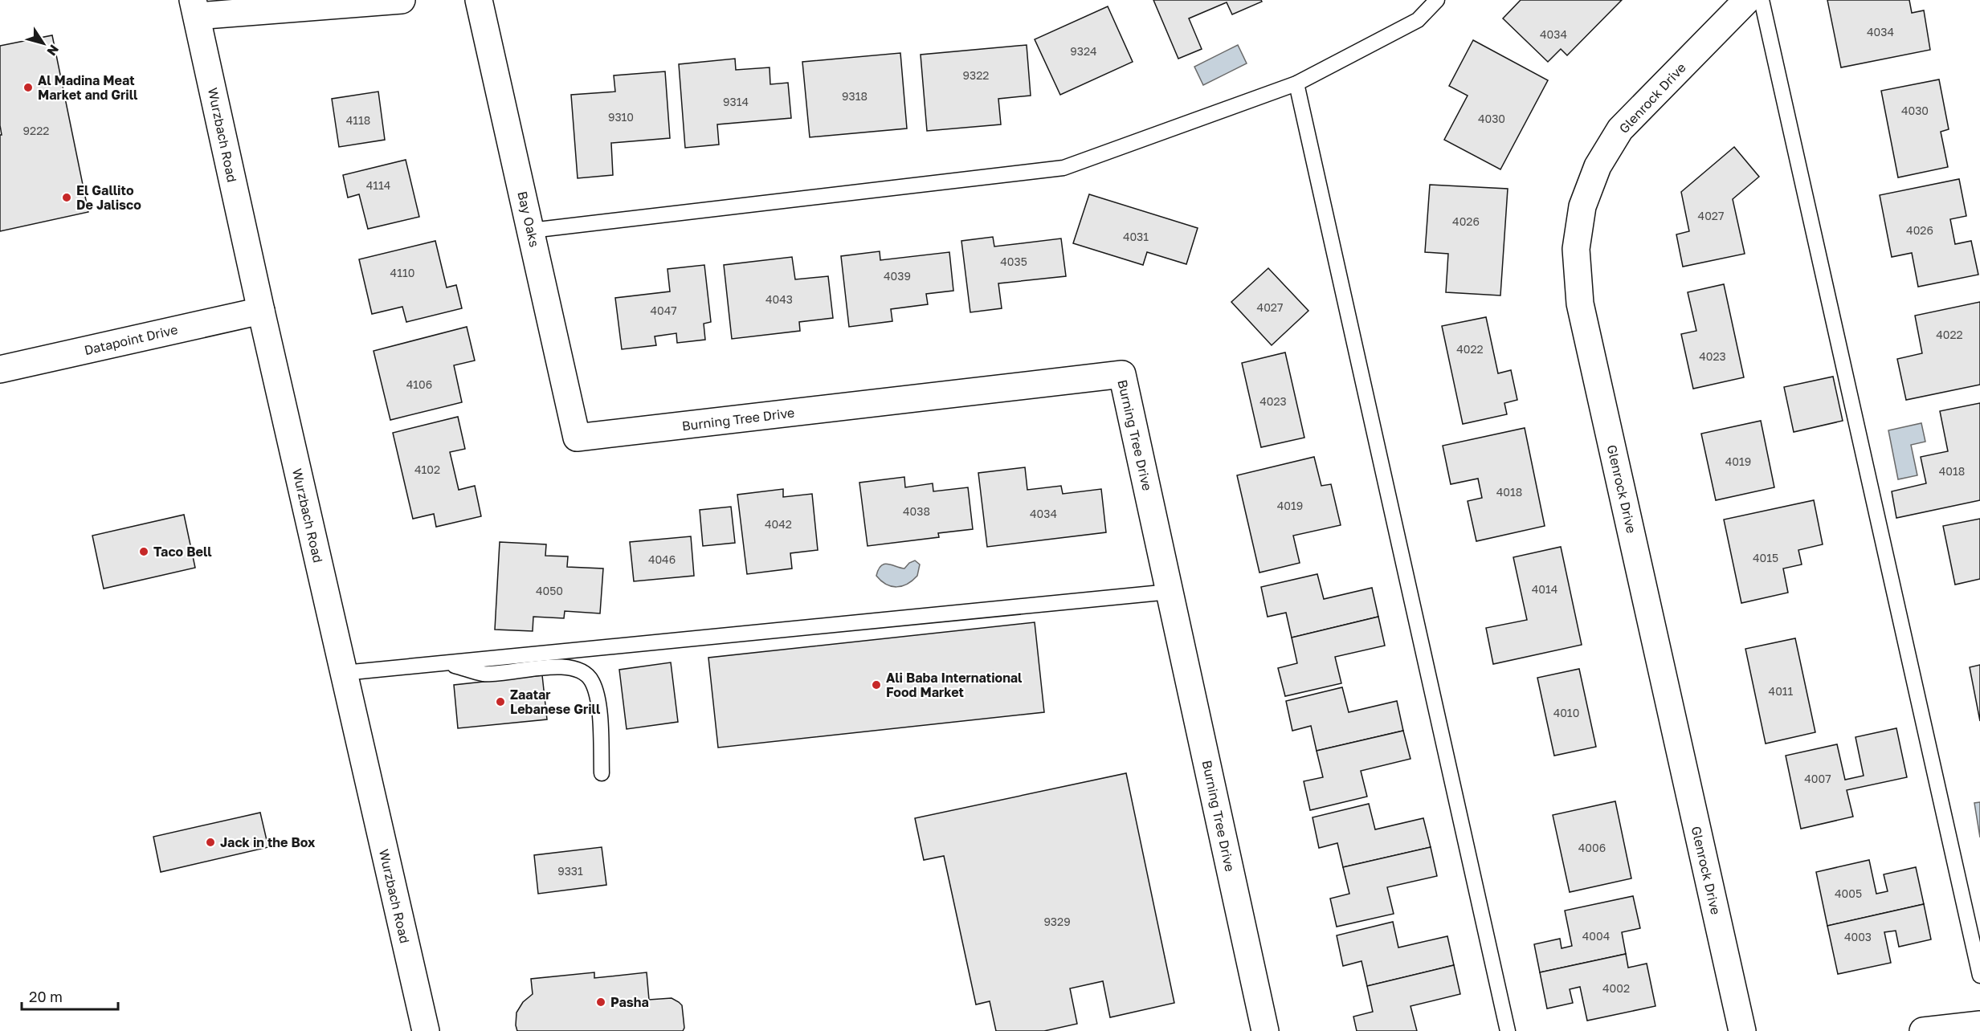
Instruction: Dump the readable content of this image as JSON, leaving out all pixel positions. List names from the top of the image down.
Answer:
{
  "streets": {
    "street": [
      "Glenrock Drive",
      "Wurzbach Road",
      "Bay Oaks",
      "Datapoint Drive",
      "Burning Tree Drive"
    ]
  },
  "crossings": [
    ["Wurzbach Road", "Datapoint Drive"],
    ["Bay Oaks", "Burning Tree Drive"]
  ],
  "places": [
    "Al Madina Meat Market and Grill",
    "El Gallito De Jalisco",
    "Taco Bell",
    "Ali Baba International Food Market",
    "Zaatar Lebanese Grill",
    "Jack in the Box",
    "Pasha"
  ],
  "house_numbers": [
    "4034",
    "4034",
    "9324",
    "9322",
    "9318",
    "9314",
    "4030",
    "9310",
    "4030",
    "4118",
    "9222",
    "4114",
    "4027",
    "4026",
    "4026",
    "4031",
    "4035",
    "4110",
    "4039",
    "4043",
    "4027",
    "4047",
    "4022",
    "4022",
    "4023",
    "4106",
    "4023",
    "4019",
    "4102",
    "4018",
    "4018",
    "4019",
    "4038",
    "4034",
    "4042",
    "4015",
    "4046",
    "4014",
    "4050",
    "4011",
    "4010",
    "4007",
    "4006",
    "9331",
    "4005",
    "9329",
    "4004",
    "4003",
    "4002"
  ],
  "scale_bar": "20 m",
  "north": "bottom right"
}
